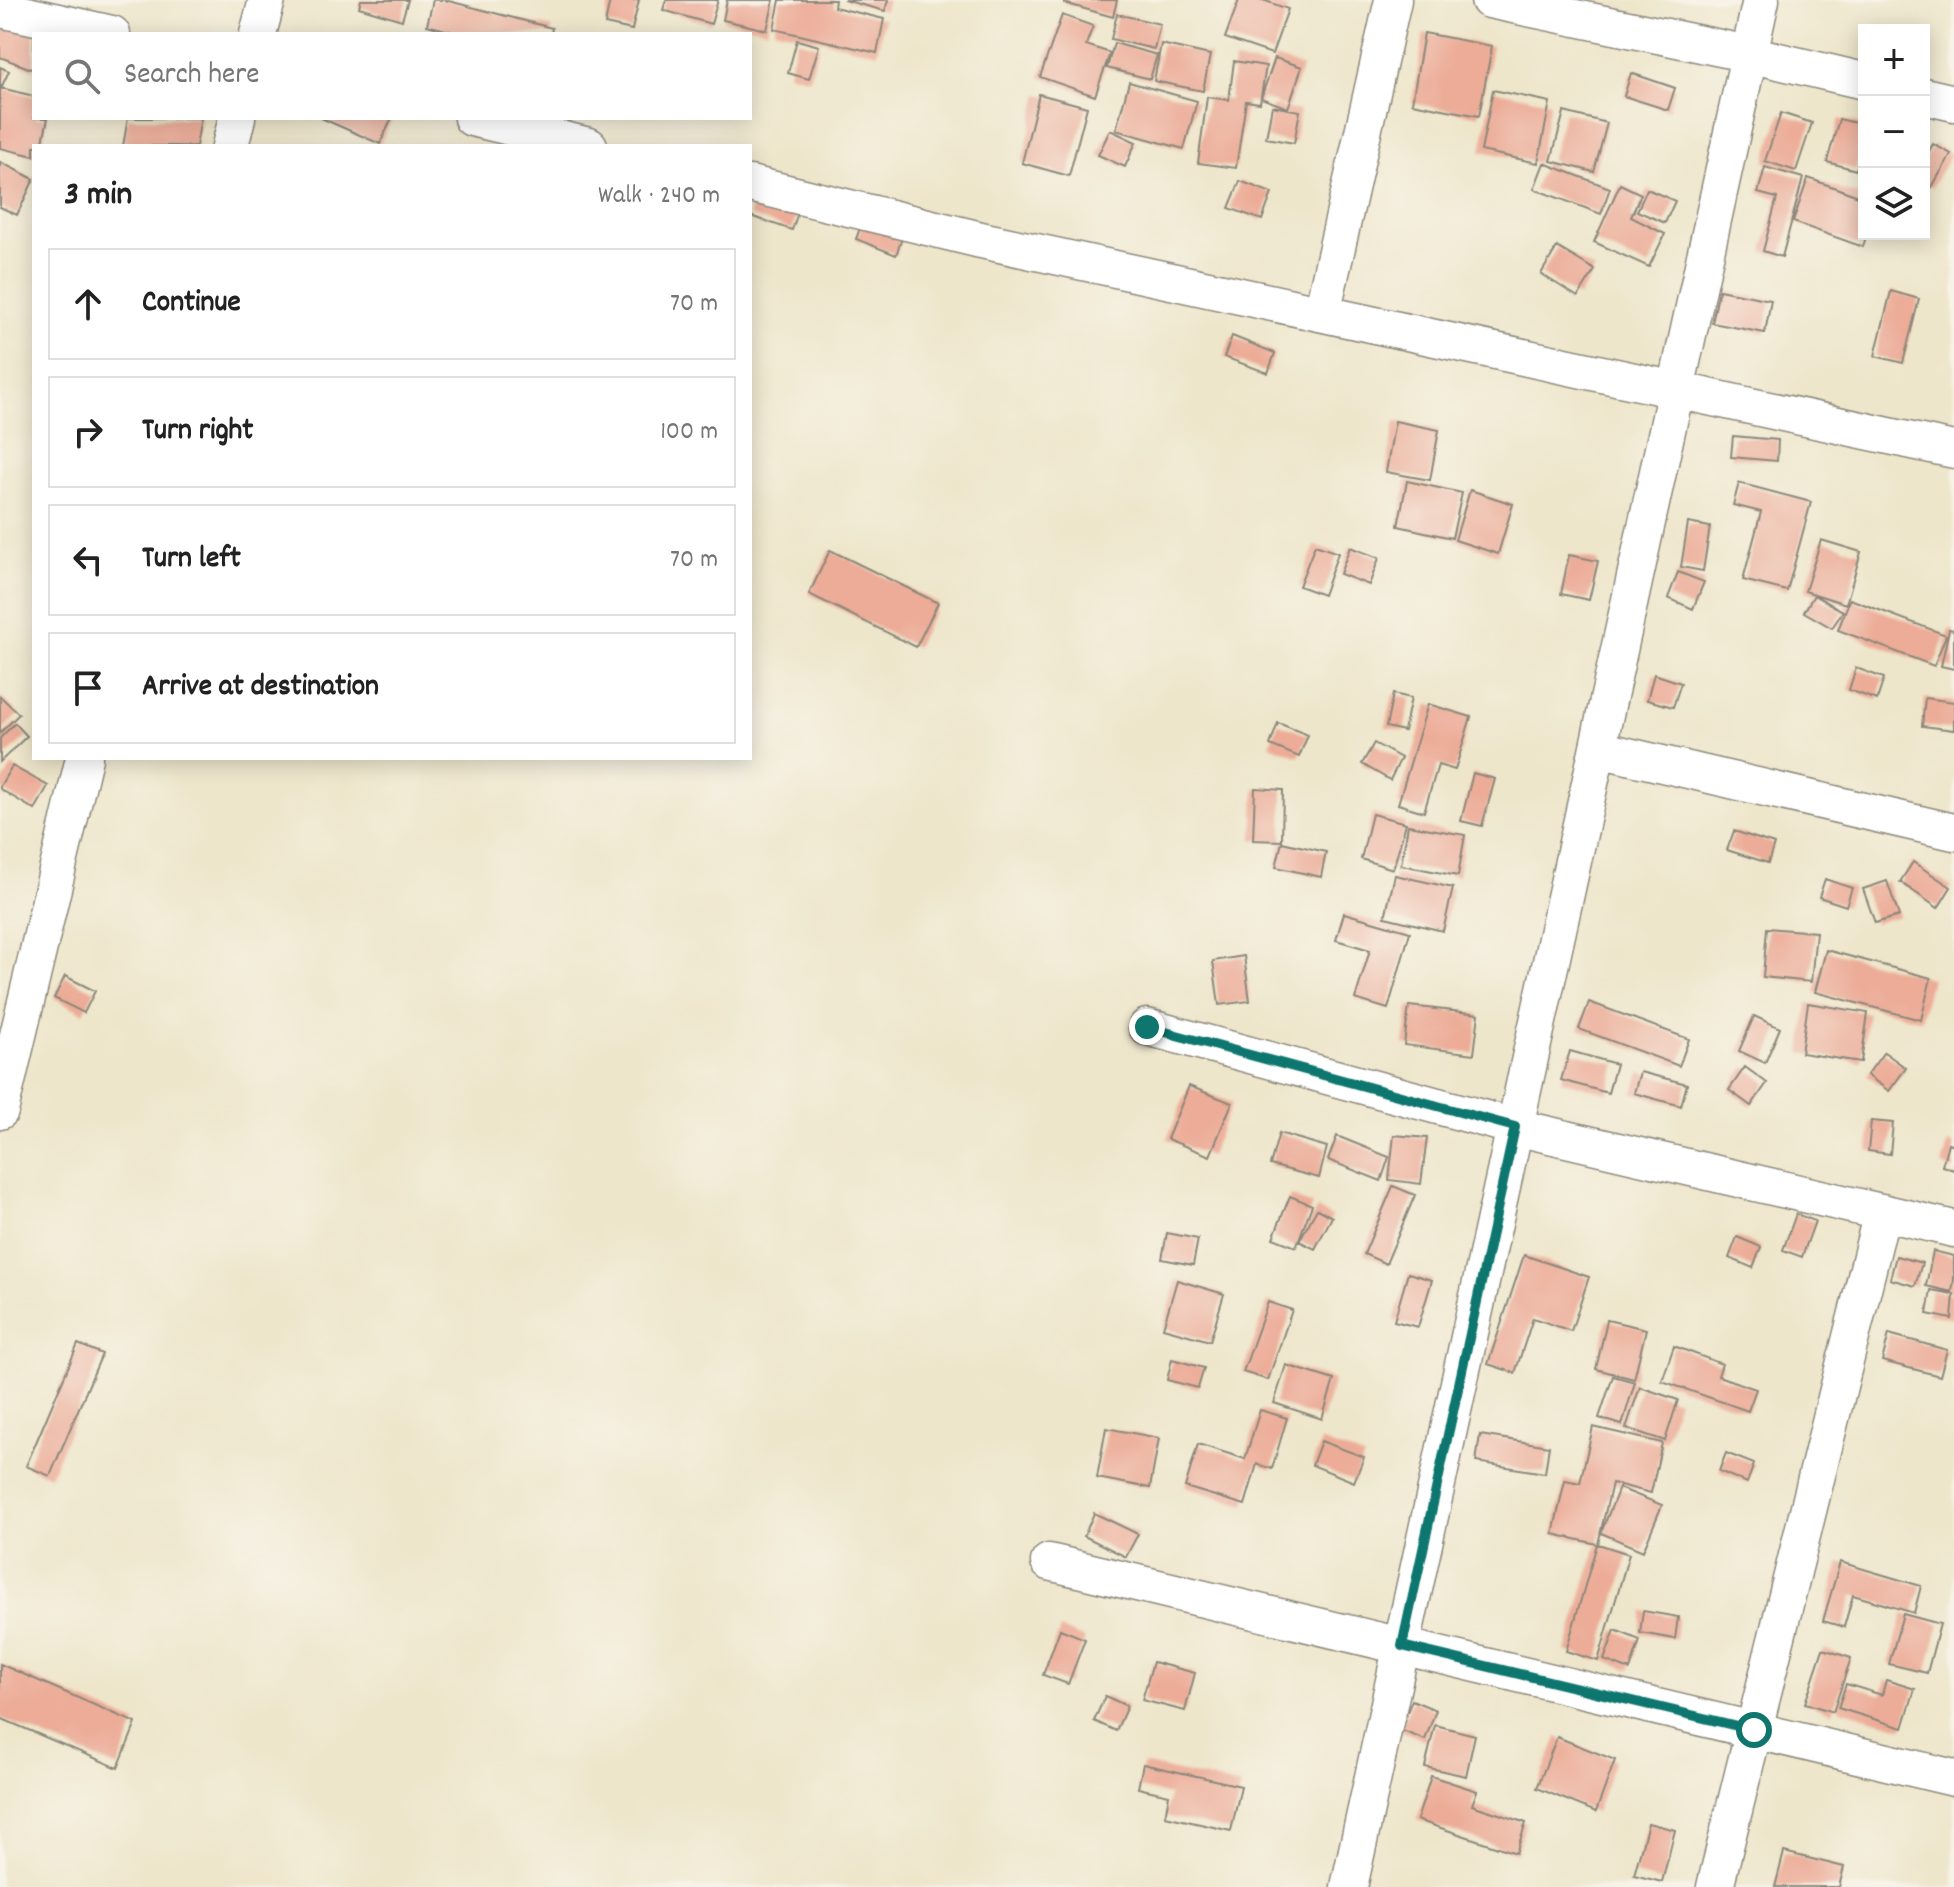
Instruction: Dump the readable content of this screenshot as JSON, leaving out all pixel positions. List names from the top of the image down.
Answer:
{
  "page": {
    "map_buttons": ["+", "−"],
    "search": "Search here",
    "heading": ["3 min", "Walk · 240 m"],
    "list": [
      ["Continue", "70 m"],
      ["Turn right", "100 m"],
      ["Turn left", "70 m"],
      "Arrive at destination"
    ]
  }
}
